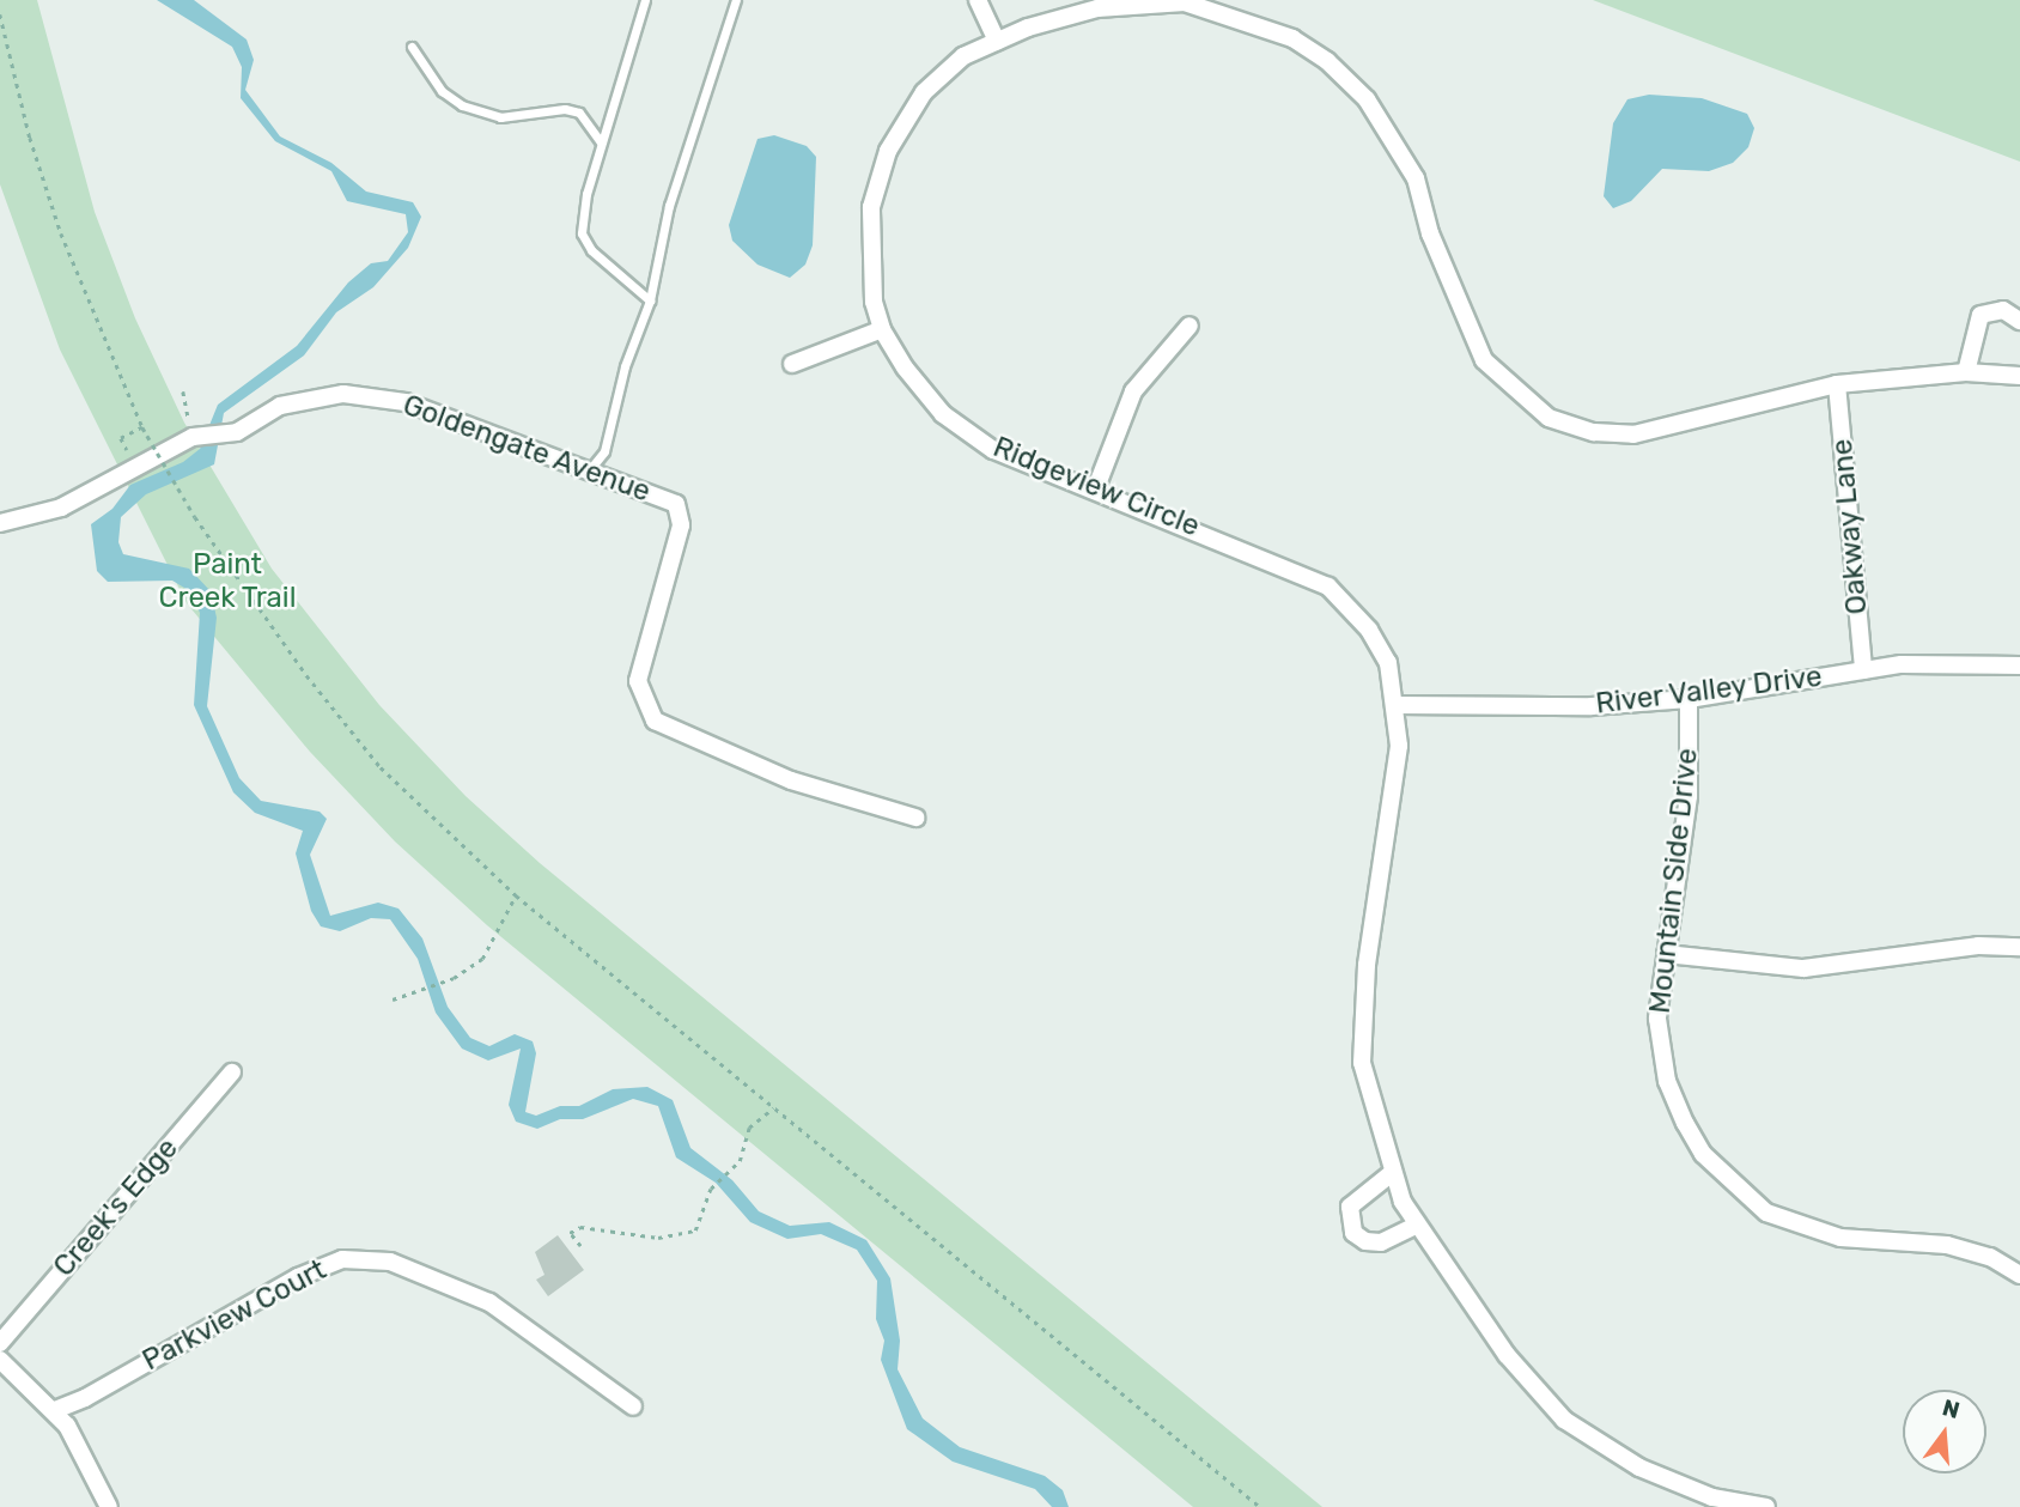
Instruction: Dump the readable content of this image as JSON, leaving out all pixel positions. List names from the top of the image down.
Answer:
{
  "streets": {
    "street": [
      "Goldengate Avenue",
      "Ridgeview Circle",
      "Oakway Lane",
      "River Valley Drive",
      "Mountain Side Drive",
      "Creek's Edge",
      "Parkview Court"
    ]
  },
  "crossings": [
    ["Ridgeview Circle", "Oakway Lane"],
    ["Ridgeview Circle", "River Valley Drive"],
    ["Oakway Lane", "River Valley Drive"],
    ["River Valley Drive", "Mountain Side Drive"]
  ],
  "parks": ["Paint Creek Trail"],
  "north": "top"
}
